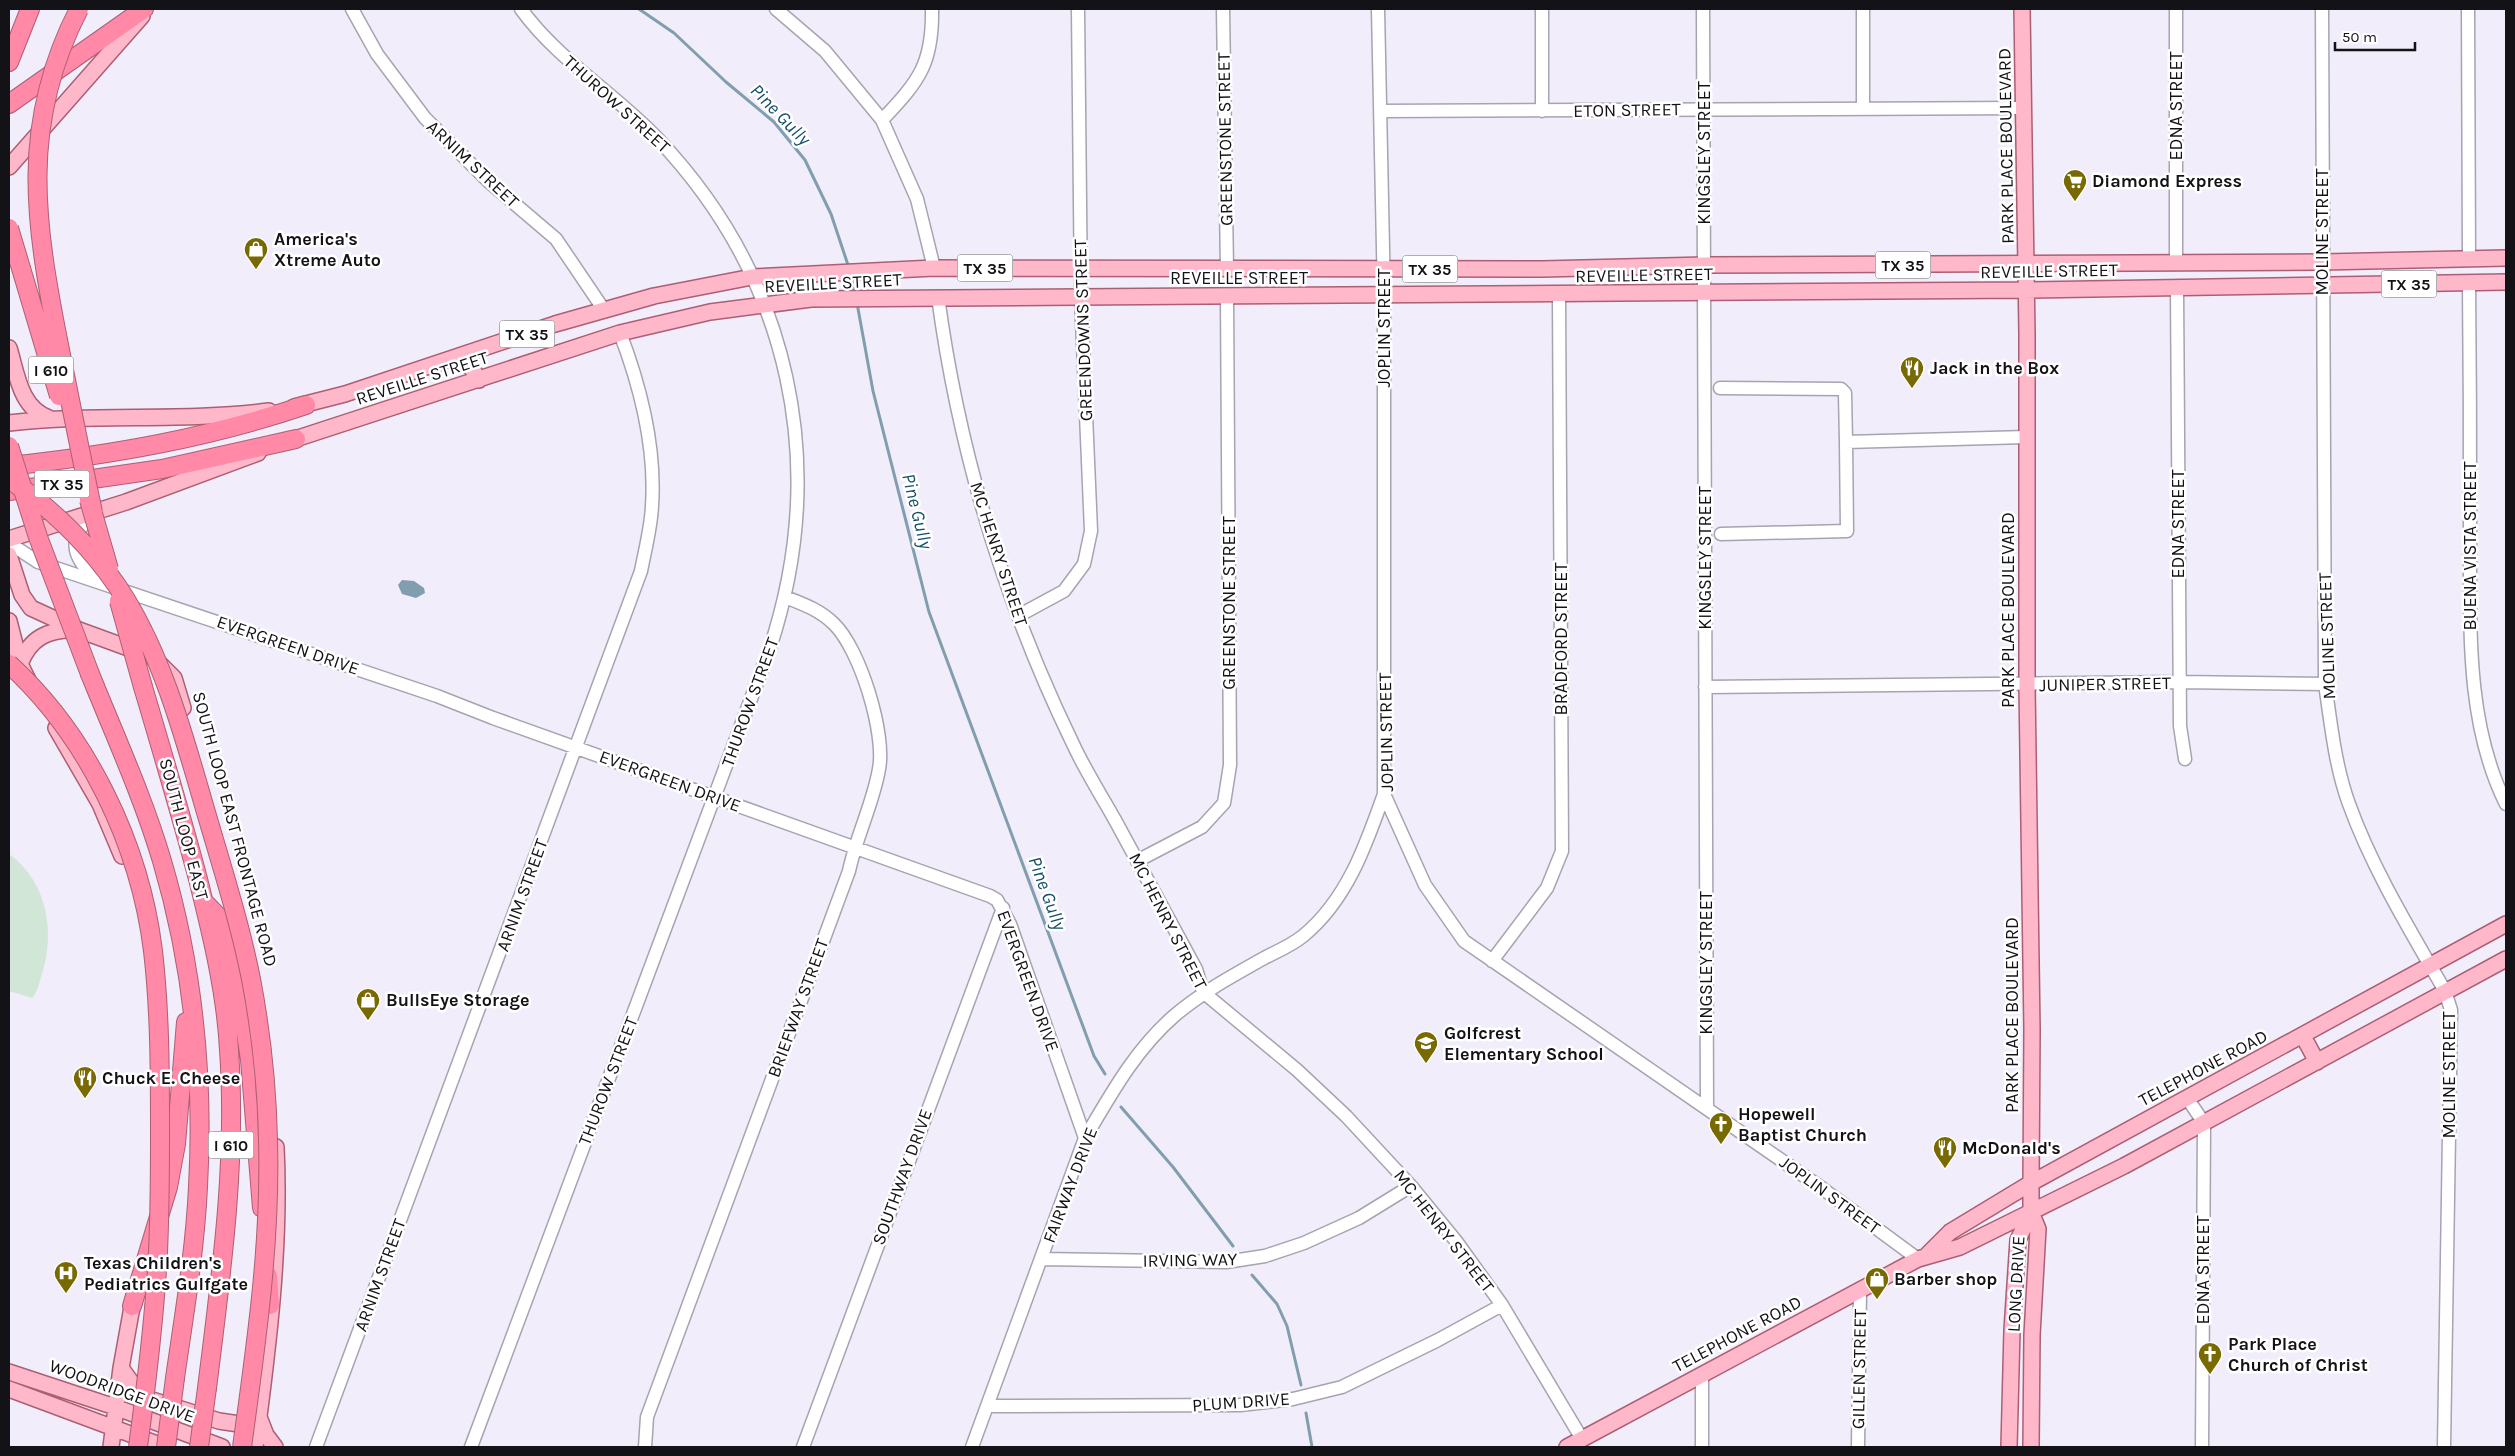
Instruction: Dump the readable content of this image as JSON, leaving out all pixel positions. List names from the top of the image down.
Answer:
{
  "streets": {
    "highway": ["TX 35", "I 610", "SOUTH LOOP EAST"],
    "main road": [
      "PARK PLACE BOULEVARD",
      "REVEILLE STREET",
      "SOUTH LOOP EAST FRONTAGE ROAD",
      "TELEPHONE ROAD",
      "LONG DRIVE",
      "WOODRIDGE DRIVE"
    ],
    "street": [
      "THUROW STREET",
      "EDNA STREET",
      "ETON STREET",
      "GREENSTONE STREET",
      "KINGSLEY STREET",
      "ARNIM STREET",
      "MOLINE STREET",
      "JOPLIN STREET",
      "GREENDOWNS STREET",
      "BUENA VISTA STREET",
      "MC HENRY STREET",
      "BRADFORD STREET",
      "EVERGREEN DRIVE",
      "JUNIPER STREET",
      "BRIEFWAY STREET",
      "SOUTHWAY DRIVE",
      "FAIRWAY DRIVE",
      "IRVING WAY",
      "GILLEN STREET",
      "PLUM DRIVE"
    ]
  },
  "crossings": [
    ["THUROW STREET", "REVEILLE STREET"],
    ["THUROW STREET", "EVERGREEN DRIVE"],
    ["THUROW STREET", "BRIEFWAY STREET"],
    ["EDNA STREET", "REVEILLE STREET"],
    ["EDNA STREET", "JUNIPER STREET"],
    ["EDNA STREET", "TELEPHONE ROAD"],
    ["ETON STREET", "PARK PLACE BOULEVARD"],
    ["ETON STREET", "KINGSLEY STREET"],
    ["ETON STREET", "JOPLIN STREET"],
    ["GREENSTONE STREET", "REVEILLE STREET"],
    ["GREENSTONE STREET", "MC HENRY STREET"],
    ["PARK PLACE BOULEVARD", "REVEILLE STREET"],
    ["PARK PLACE BOULEVARD", "JUNIPER STREET"],
    ["PARK PLACE BOULEVARD", "TELEPHONE ROAD"],
    ["PARK PLACE BOULEVARD", "LONG DRIVE"],
    ["KINGSLEY STREET", "REVEILLE STREET"],
    ["KINGSLEY STREET", "JOPLIN STREET"],
    ["KINGSLEY STREET", "JUNIPER STREET"],
    ["ARNIM STREET", "REVEILLE STREET"],
    ["ARNIM STREET", "EVERGREEN DRIVE"],
    ["MOLINE STREET", "REVEILLE STREET"],
    ["MOLINE STREET", "JUNIPER STREET"],
    ["MOLINE STREET", "TELEPHONE ROAD"],
    ["TX 35", "REVEILLE STREET"],
    ["REVEILLE STREET", "JOPLIN STREET"],
    ["REVEILLE STREET", "GREENDOWNS STREET"],
    ["REVEILLE STREET", "BUENA VISTA STREET"],
    ["REVEILLE STREET", "MC HENRY STREET"],
    ["REVEILLE STREET", "BRADFORD STREET"],
    ["REVEILLE STREET", "EVERGREEN DRIVE"],
    ["REVEILLE STREET", "SOUTH LOOP EAST"],
    ["JOPLIN STREET", "BRADFORD STREET"],
    ["JOPLIN STREET", "TELEPHONE ROAD"],
    ["JOPLIN STREET", "FAIRWAY DRIVE"],
    ["GREENDOWNS STREET", "MC HENRY STREET"],
    ["MC HENRY STREET", "TELEPHONE ROAD"],
    ["MC HENRY STREET", "FAIRWAY DRIVE"],
    ["MC HENRY STREET", "IRVING WAY"],
    ["MC HENRY STREET", "PLUM DRIVE"],
    ["EVERGREEN DRIVE", "SOUTH LOOP EAST"],
    ["EVERGREEN DRIVE", "BRIEFWAY STREET"],
    ["EVERGREEN DRIVE", "SOUTHWAY DRIVE"],
    ["EVERGREEN DRIVE", "FAIRWAY DRIVE"],
    ["SOUTH LOOP EAST", "WOODRIDGE DRIVE"],
    ["TELEPHONE ROAD", "LONG DRIVE"],
    ["TELEPHONE ROAD", "GILLEN STREET"],
    ["FAIRWAY DRIVE", "IRVING WAY"],
    ["FAIRWAY DRIVE", "PLUM DRIVE"]
  ],
  "water": ["Pine Gully"],
  "places": {
    "supermarket": ["Diamond Express"],
    "shop": ["America's Xtreme Auto", "BullsEye Storage", "Barber shop"],
    "restaurant": ["Jack in the Box", "Chuck E. Cheese", "McDonald's"],
    "school or university": ["Golfcrest Elementary School"],
    "church": ["Hopewell Baptist Church", "Park Place Church of Christ"],
    "hospital": ["Texas Children's Pediatrics Gulfgate"]
  },
  "scale_bar": "50 m"
}
